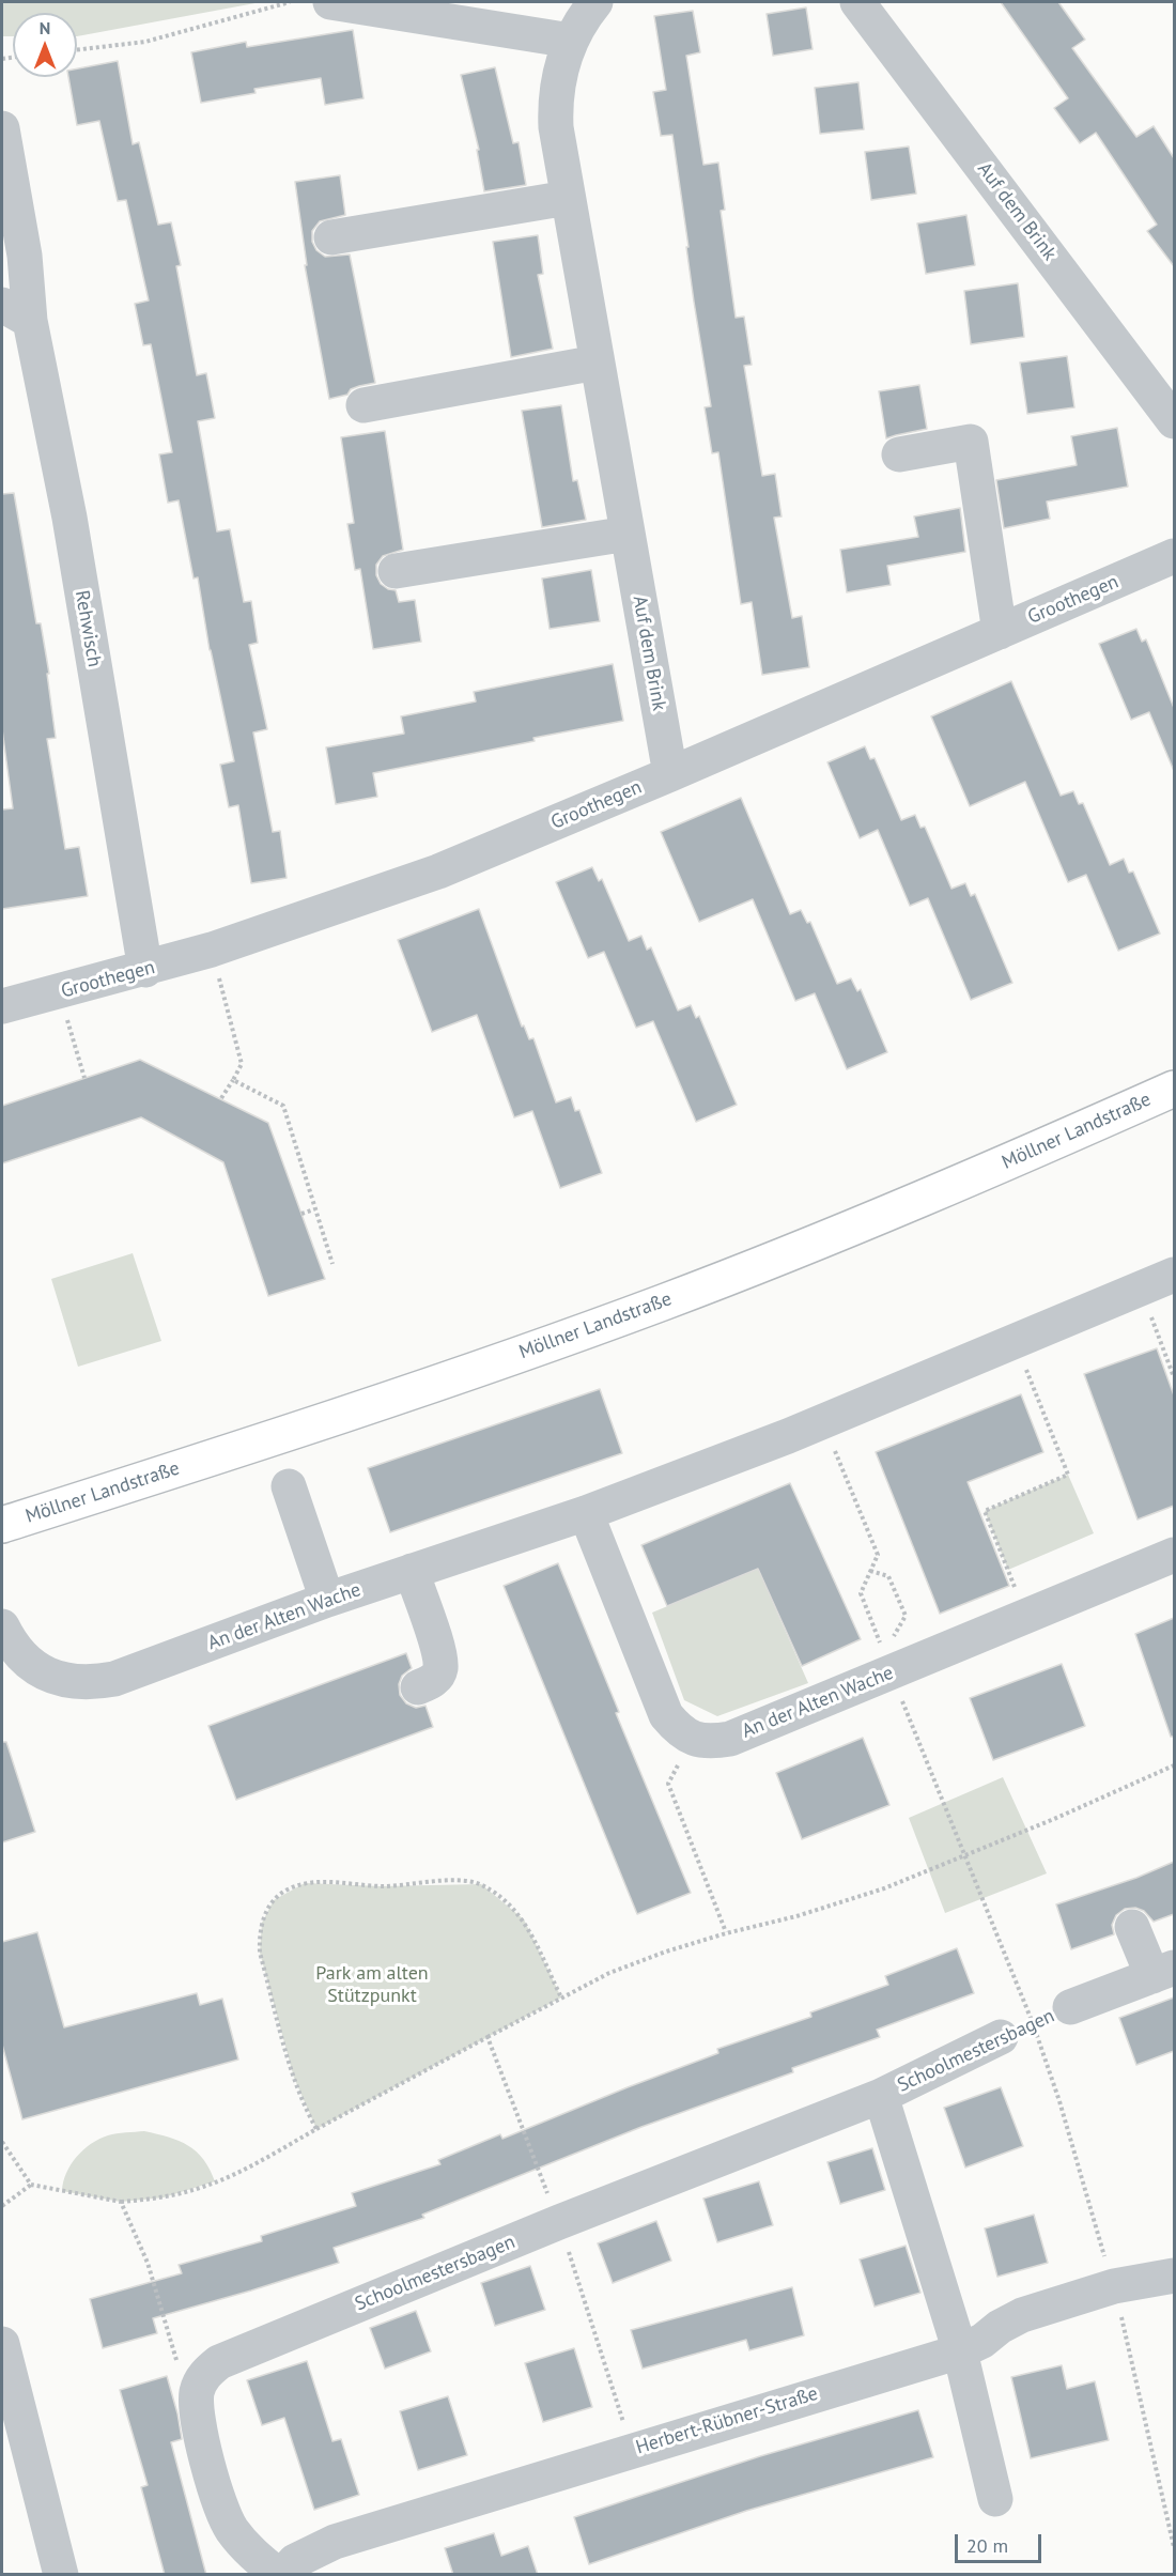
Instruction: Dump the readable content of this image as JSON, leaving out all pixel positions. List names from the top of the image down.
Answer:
{
  "streets": {
    "main road": ["Möllner Landstraße"],
    "street": [
      "Auf dem Brink",
      "Groothegen",
      "Rehwisch",
      "An der Alten Wache",
      "Schoolmestersbagen",
      "Herbert-Rübner-Straße"
    ]
  },
  "crossings": [
    ["Auf dem Brink", "Groothegen"],
    ["Groothegen", "Rehwisch"],
    ["Schoolmestersbagen", "Herbert-Rübner-Straße"]
  ],
  "parks": ["Park am alten Stützpunkt"],
  "scale_bar": "20 m",
  "north": "top"
}
